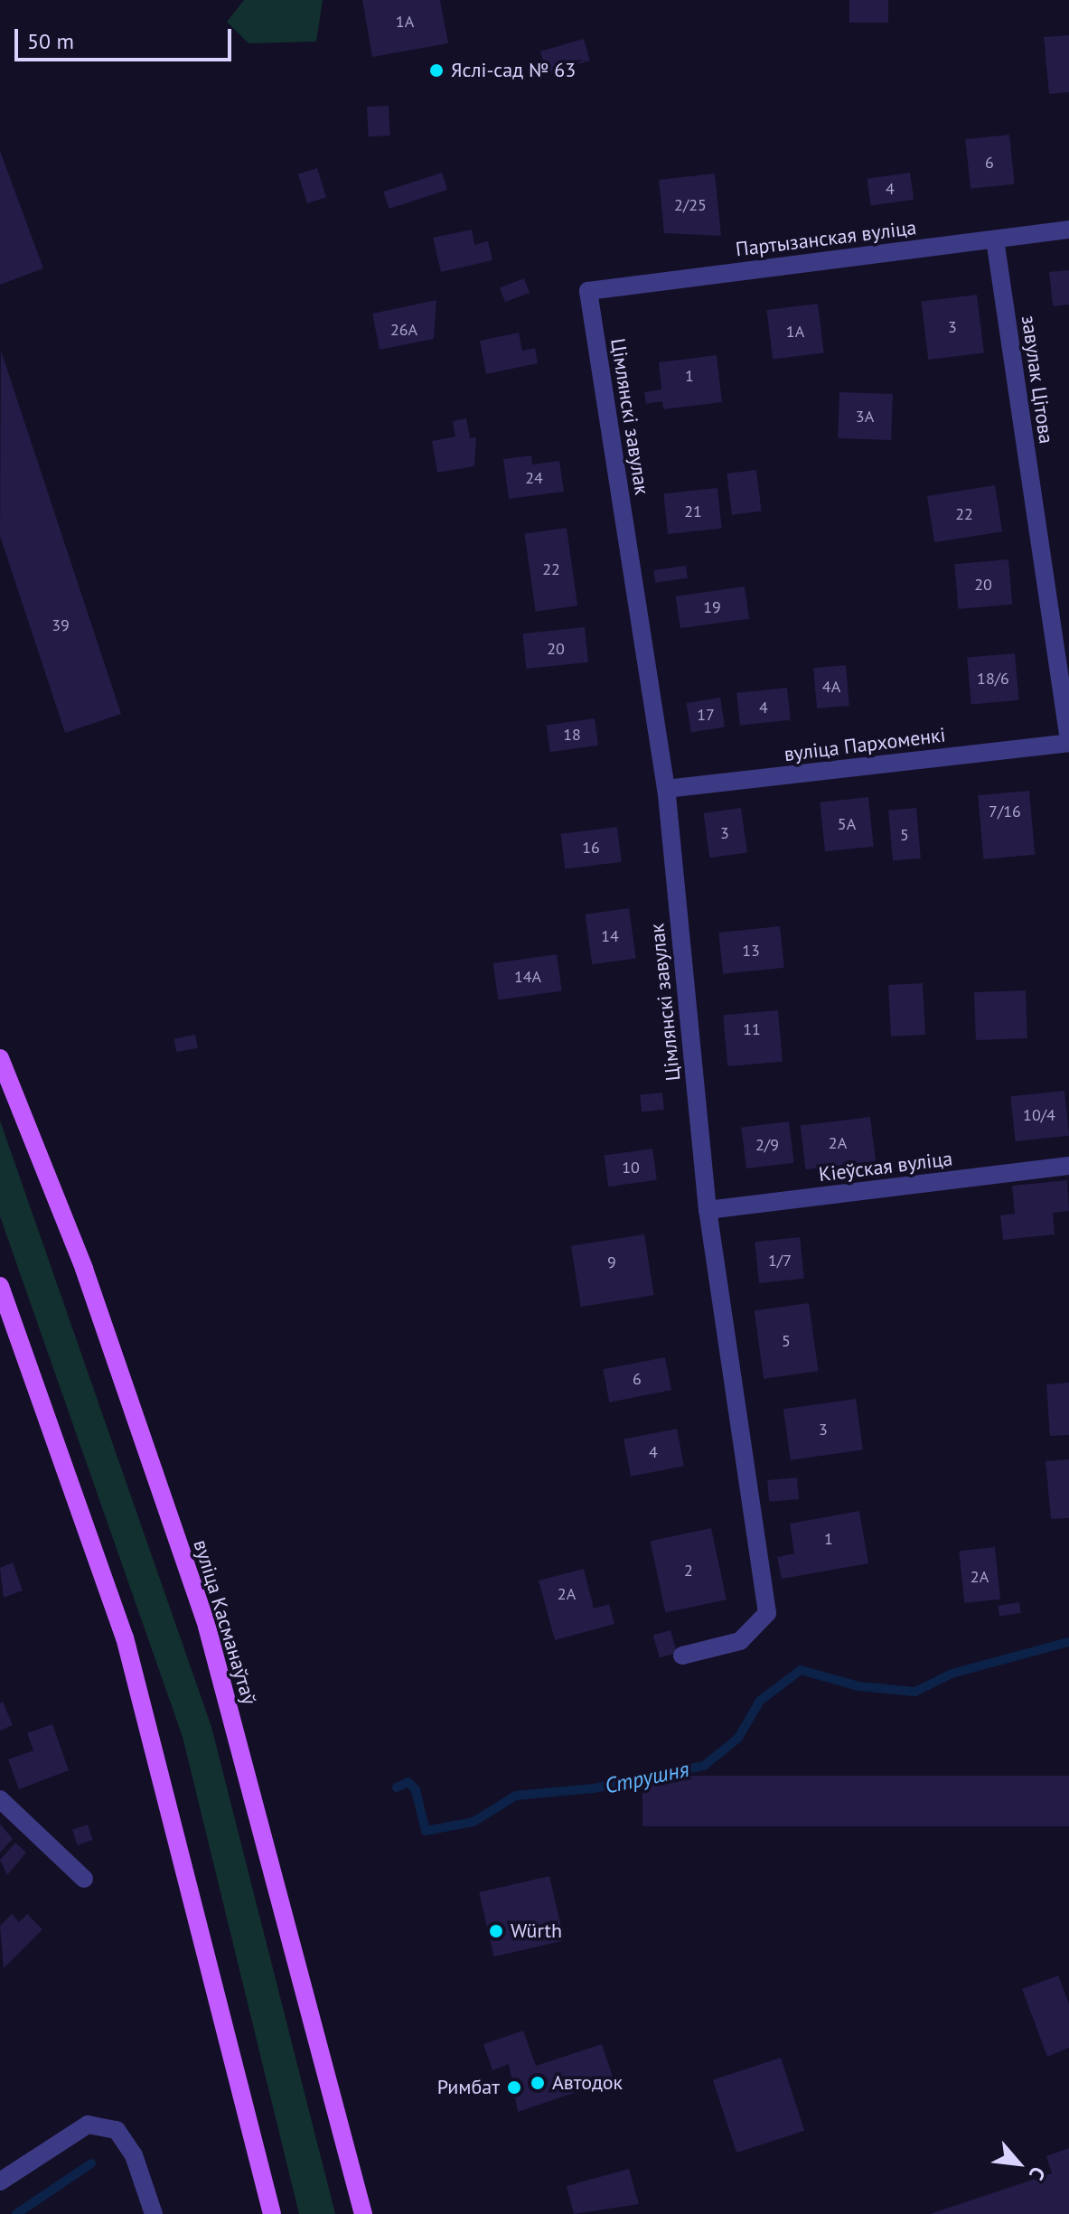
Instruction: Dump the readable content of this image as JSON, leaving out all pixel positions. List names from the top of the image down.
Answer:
{
  "streets": {
    "main road": ["вуліца Касманаўтаў"],
    "street": [
      "Партызанская вуліца",
      "завулак Цітова",
      "Цімлянскі завулак",
      "вуліца Пархоменкі",
      "Кіеўская вуліца"
    ]
  },
  "crossings": [
    ["Партызанская вуліца", "завулак Цітова"],
    ["Партызанская вуліца", "Цімлянскі завулак"],
    ["завулак Цітова", "вуліца Пархоменкі"],
    ["Цімлянскі завулак", "вуліца Пархоменкі"],
    ["Цімлянскі завулак", "Кіеўская вуліца"]
  ],
  "water": ["Струшня"],
  "places": [
    "Яслі-сад № 63",
    "Würth",
    "Автодок",
    "Римбат"
  ],
  "house_numbers": [
    "1А",
    "6",
    "4",
    "2/25",
    "3",
    "26А",
    "1А",
    "1",
    "3А",
    "24",
    "21",
    "22",
    "22",
    "20",
    "19",
    "39",
    "20",
    "18/6",
    "4А",
    "4",
    "17",
    "18",
    "7/16",
    "5А",
    "3",
    "5",
    "16",
    "14",
    "13",
    "14А",
    "11",
    "10/4",
    "2А",
    "2/9",
    "10",
    "1/7",
    "9",
    "5",
    "6",
    "3",
    "4",
    "1",
    "2",
    "2А",
    "2А"
  ],
  "scale_bar": "50 m",
  "north": "bottom right"
}
